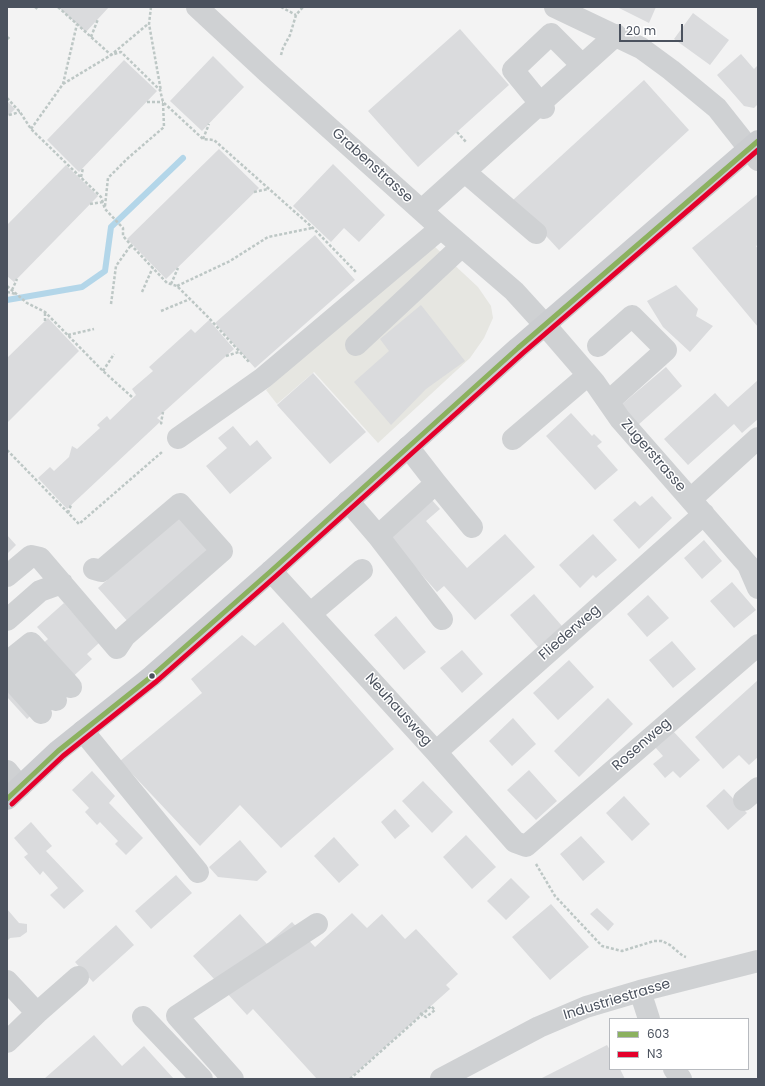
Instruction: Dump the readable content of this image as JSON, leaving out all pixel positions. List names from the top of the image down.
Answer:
{
  "streets": {
    "street": [
      "Grabenstrasse",
      "Zugerstrasse",
      "Fliederweg",
      "Neuhausweg",
      "Rosenweg",
      "Industriestrasse"
    ]
  },
  "crossings": [
    ["Grabenstrasse", "Zugerstrasse"],
    ["Zugerstrasse", "Fliederweg"],
    ["Fliederweg", "Neuhausweg"],
    ["Neuhausweg", "Rosenweg"]
  ],
  "lines": ["transit line 603", "transit line N3"],
  "legend": ["603", "N3"],
  "scale_bar": "20 m"
}
